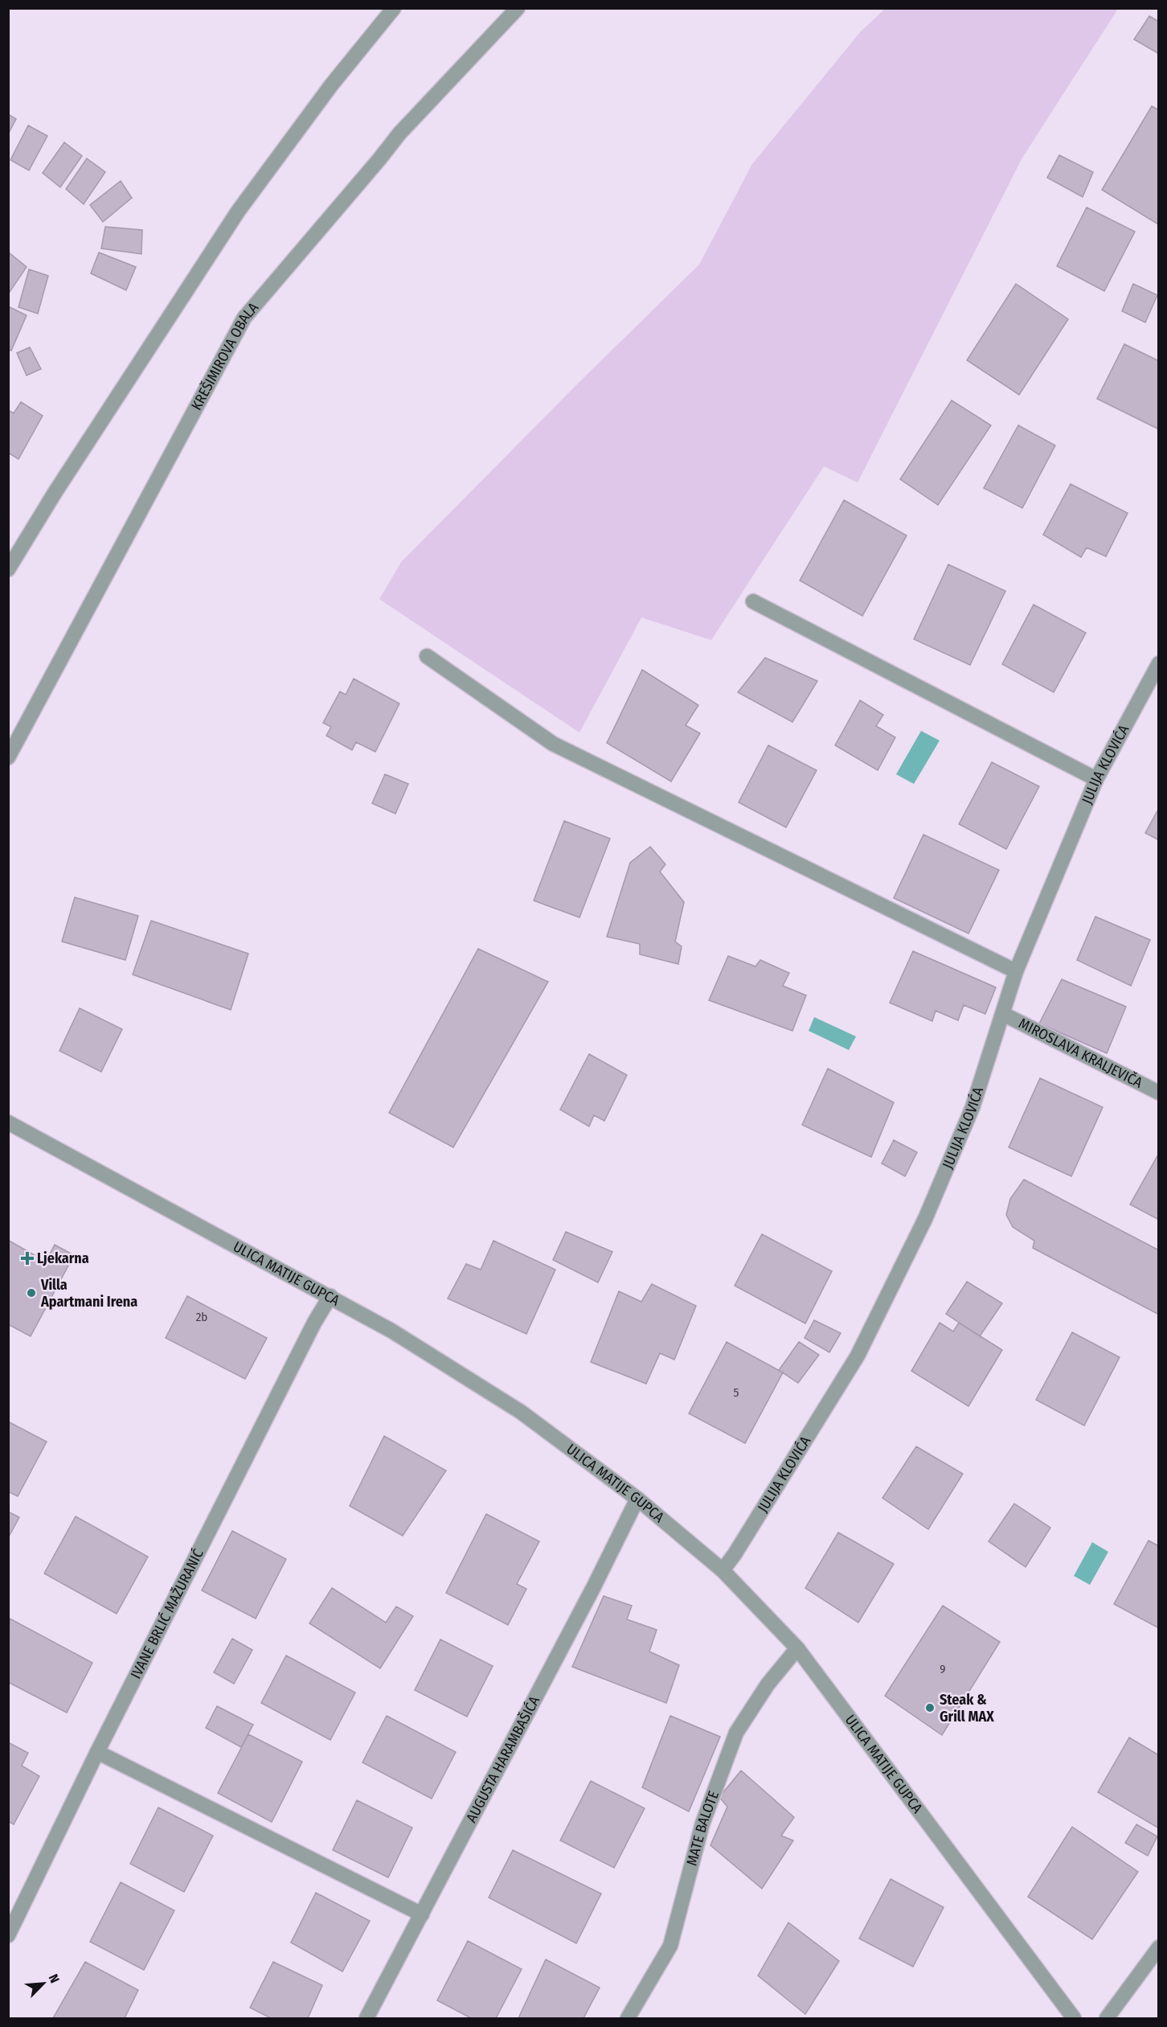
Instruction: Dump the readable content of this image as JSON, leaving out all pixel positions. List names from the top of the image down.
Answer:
{
  "streets": {
    "street": [
      "KREŠIMIROVA OBALA",
      "JULIJA KLOVIĆA",
      "MIROSLAVA KRALJEVIČA",
      "ULICA MATIJE GUPCA",
      "IVANE BRLIĆ MAŽURANIĆ",
      "AUGUSTA HARAMBAŠIĆA",
      "MATE BALOTE"
    ]
  },
  "crossings": [
    ["JULIJA KLOVIĆA", "MIROSLAVA KRALJEVIČA"],
    ["JULIJA KLOVIĆA", "ULICA MATIJE GUPCA"],
    ["ULICA MATIJE GUPCA", "IVANE BRLIĆ MAŽURANIĆ"],
    ["ULICA MATIJE GUPCA", "AUGUSTA HARAMBAŠIĆA"],
    ["ULICA MATIJE GUPCA", "MATE BALOTE"]
  ],
  "places": {
    "health": ["Ljekarna"],
    "other": ["Villa Apartmani Irena", "Steak & Grill MAX"]
  },
  "house_numbers": ["2b", "5", "9"],
  "north": "top right"
}
